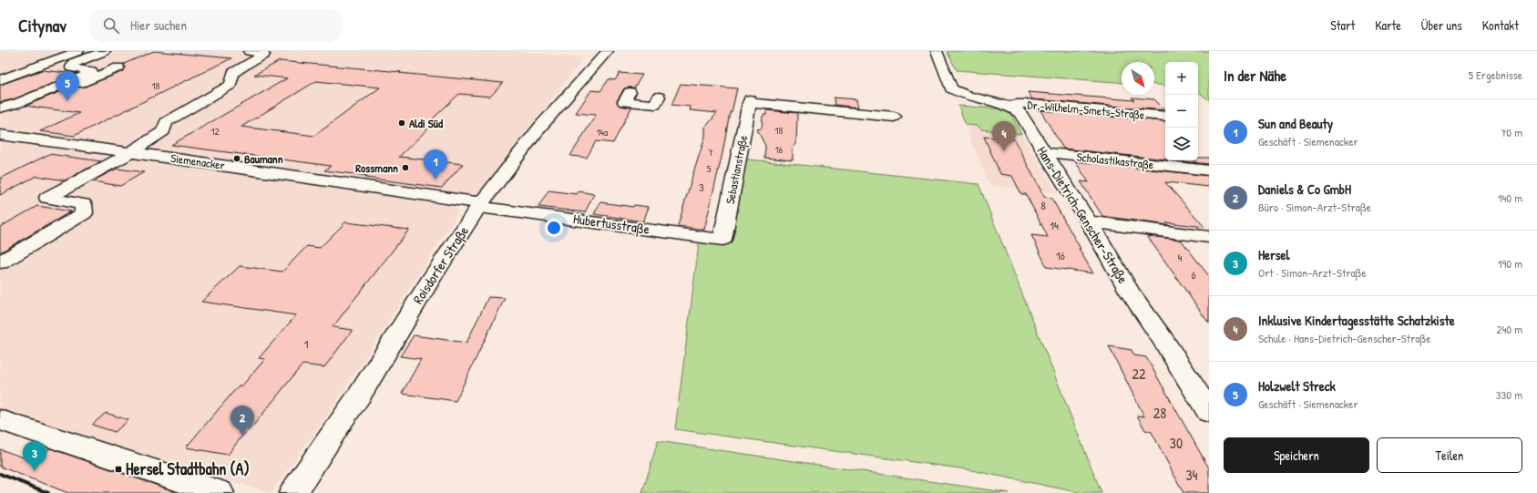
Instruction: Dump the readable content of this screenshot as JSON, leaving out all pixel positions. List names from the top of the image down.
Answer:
{
  "streets": {
    "street": [
      "Dr.-Wilhelm-Smets-Straße",
      "Scholastikastraße",
      "Siemenacker",
      "Sebastianstraße",
      "Hans-Dietrich-Genscher-Straße",
      "Hubertusstraße",
      "Roisdorfer Straße"
    ]
  },
  "crossings": [
    ["Dr.-Wilhelm-Smets-Straße", "Hans-Dietrich-Genscher-Straße"],
    ["Scholastikastraße", "Hans-Dietrich-Genscher-Straße"],
    ["Siemenacker", "Hubertusstraße"],
    ["Siemenacker", "Roisdorfer Straße"],
    ["Sebastianstraße", "Hubertusstraße"],
    ["Hubertusstraße", "Roisdorfer Straße"]
  ],
  "places": {
    "other": ["Aldi Süd", "Baumann", "Rossmann"],
    "transit": ["Hersel Stadtbahn (A)"]
  },
  "house_numbers": [
    "18",
    "18",
    "12",
    "14a",
    "16",
    "7",
    "5",
    "3",
    "8",
    "14",
    "16",
    "4",
    "6",
    "1",
    "22",
    "28",
    "30",
    "34"
  ],
  "north": "bottom right",
  "page": {
    "header": "Citynav",
    "search": "Hier suchen",
    "nav": [
      "Start",
      "Karte",
      "Über uns",
      "Kontakt"
    ],
    "heading": ["In der Nähe", "5 Ergebnisse"],
    "map_buttons": ["+", "−"],
    "pins": [
      "5",
      "4",
      "1",
      "2",
      "3"
    ],
    "list": [
      {
        "mark": "1",
        "name": "Sun and Beauty",
        "note": "Geschäft · Siemenacker",
        "value": "70 m"
      },
      {
        "mark": "2",
        "name": "Daniels & Co GmbH",
        "note": "Büro · Simon-Arzt-Straße",
        "value": "140 m"
      },
      {
        "mark": "3",
        "name": "Hersel",
        "note": "Ort · Simon-Arzt-Straße",
        "value": "190 m"
      },
      {
        "mark": "4",
        "name": "Inklusive Kindertagesstätte Schatzkiste",
        "note": "Schule · Hans-Dietrich-Genscher-Straße",
        "value": "240 m"
      },
      {
        "mark": "5",
        "name": "Holzwelt Streck",
        "note": "Geschäft · Siemenacker",
        "value": "330 m"
      }
    ],
    "buttons": ["Speichern", "Teilen"]
  }
}
